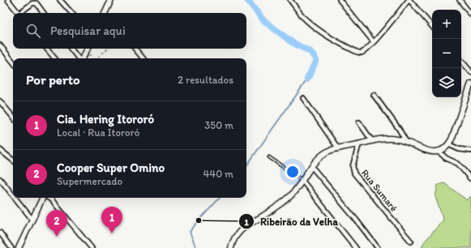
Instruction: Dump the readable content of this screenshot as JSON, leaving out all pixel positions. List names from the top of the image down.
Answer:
{
  "streets": {
    "street": ["Rua Sumaré"]
  },
  "places": ["Ribeirão da Velha"],
  "page": {
    "map_buttons": ["+", "−"],
    "search": "Pesquisar aqui",
    "heading": ["Por perto", "2 resultados"],
    "list": [
      {
        "mark": "1",
        "name": "Cia. Hering Itororó",
        "note": "Local · Rua Itororó",
        "value": "350 m"
      },
      {
        "mark": "2",
        "name": "Cooper Super Omino",
        "note": "Supermercado",
        "value": "440 m"
      }
    ],
    "pins": ["1", "2"]
  }
}
